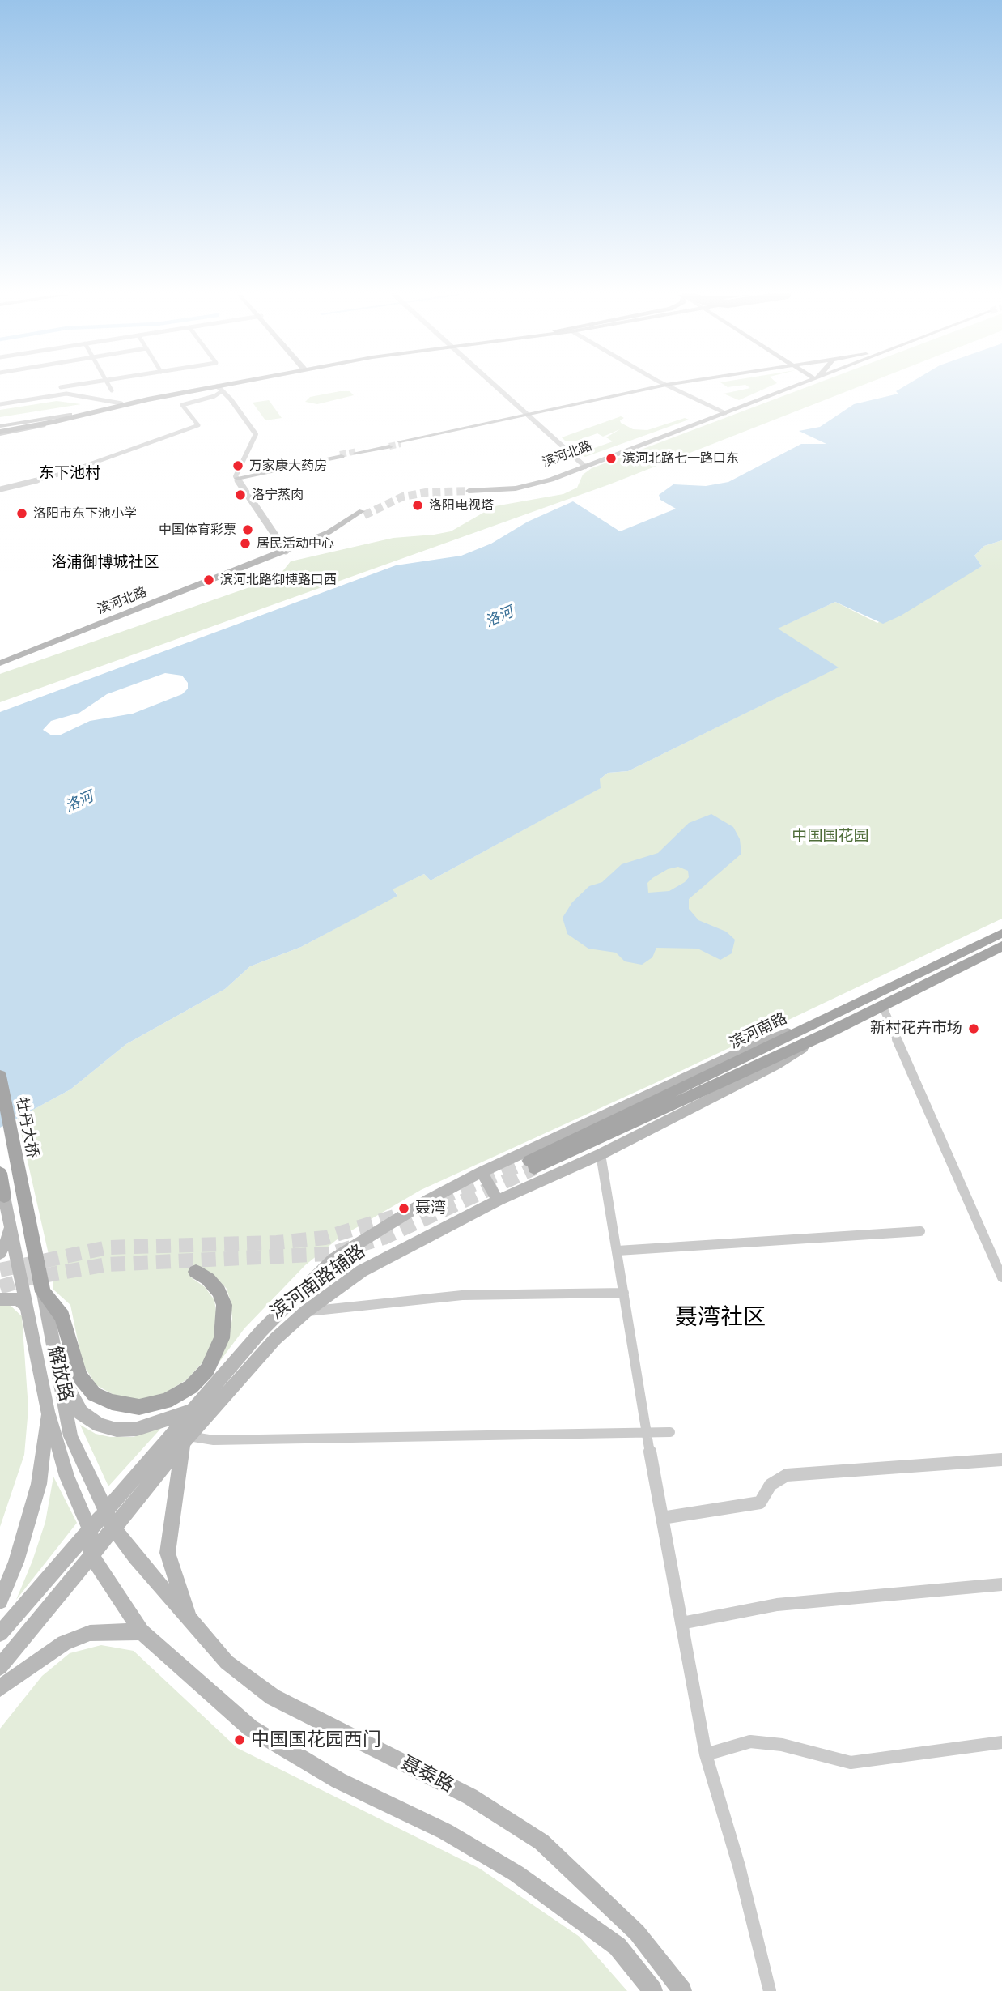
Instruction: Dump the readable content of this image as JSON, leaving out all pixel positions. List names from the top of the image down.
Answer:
{
  "streets": {
    "main road": [
      "滨河北路",
      "滨河南路",
      "牡丹大桥",
      "滨河南路辅路",
      "解放路",
      "聂泰路"
    ]
  },
  "crossings": [
    ["滨河南路", "滨河南路辅路"],
    ["牡丹大桥", "解放路"],
    ["滨河南路辅路", "解放路"],
    ["滨河南路辅路", "聂泰路"],
    ["解放路", "聂泰路"]
  ],
  "districts": ["东下池村", "洛浦御博城社区", "聂湾社区"],
  "water": ["洛河"],
  "parks": ["中国国花园"],
  "places": [
    "滨河北路七一路口东",
    "万家康大药房",
    "洛宁蒸肉",
    "洛阳电视塔",
    "洛阳市东下池小学",
    "中国体育彩票",
    "居民活动中心",
    "滨河北路御博路口西",
    "新村花卉市场",
    "聂湾",
    "中国国花园西门"
  ]
}
